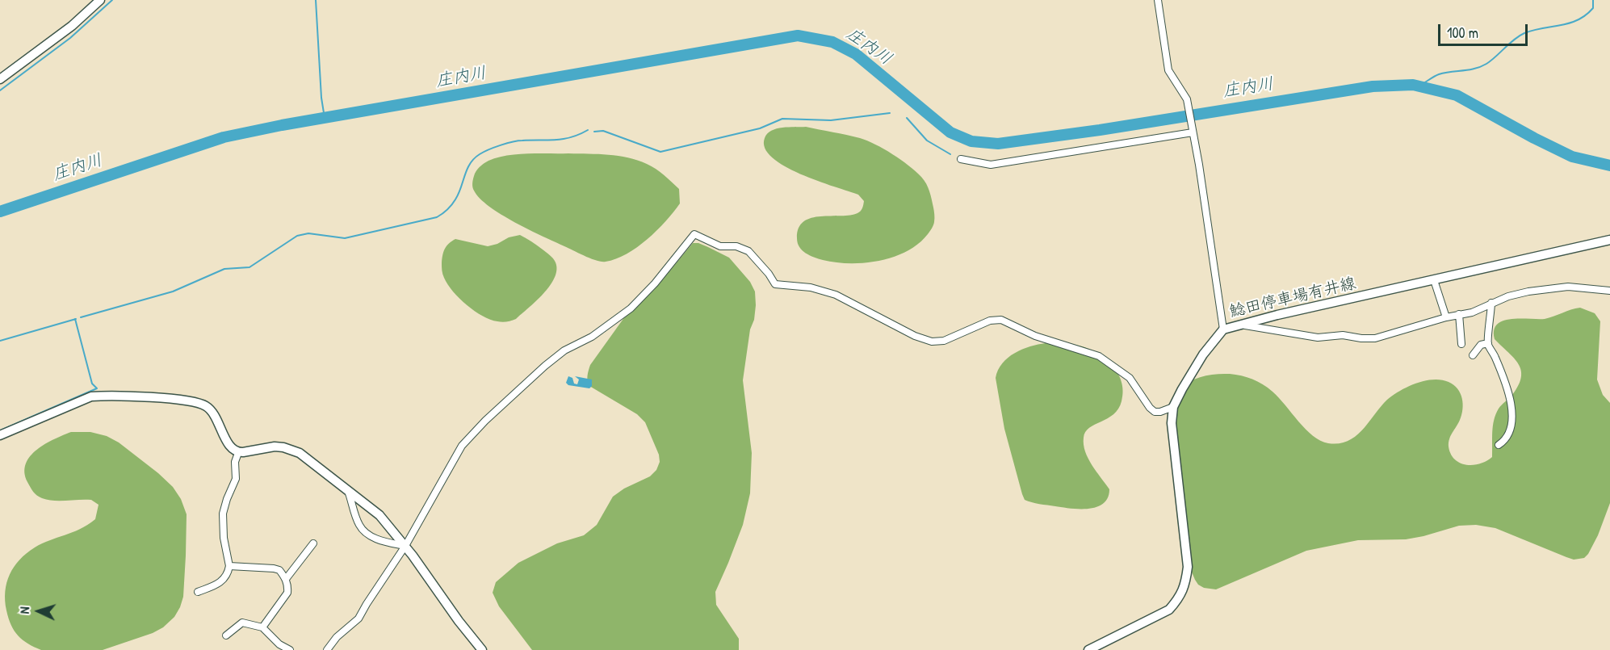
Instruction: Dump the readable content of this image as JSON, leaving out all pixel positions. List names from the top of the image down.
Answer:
{
  "streets": {
    "main road": ["鯰田停車場有井線"]
  },
  "water": ["庄内川"],
  "scale_bar": "100 m",
  "north": "left"
}
